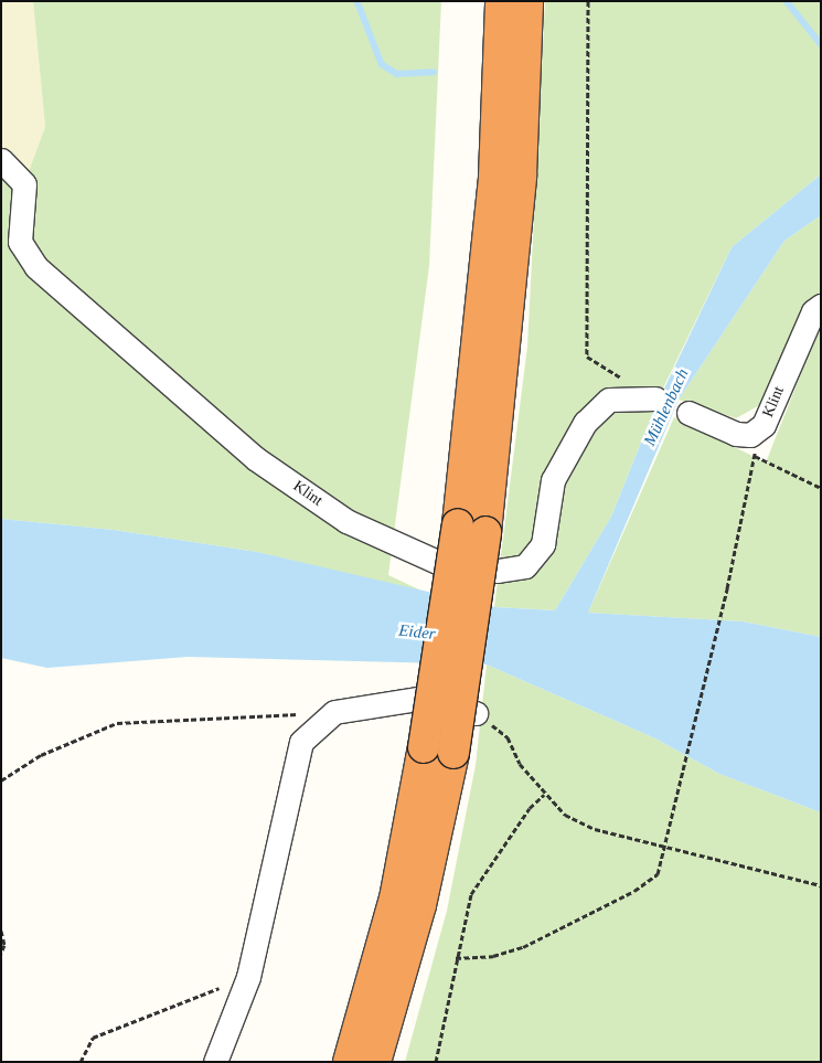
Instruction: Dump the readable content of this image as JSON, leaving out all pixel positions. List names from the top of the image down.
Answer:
{
  "streets": {
    "street": ["Klint"]
  },
  "water": ["Mühlenbach", "Eider"]
}
